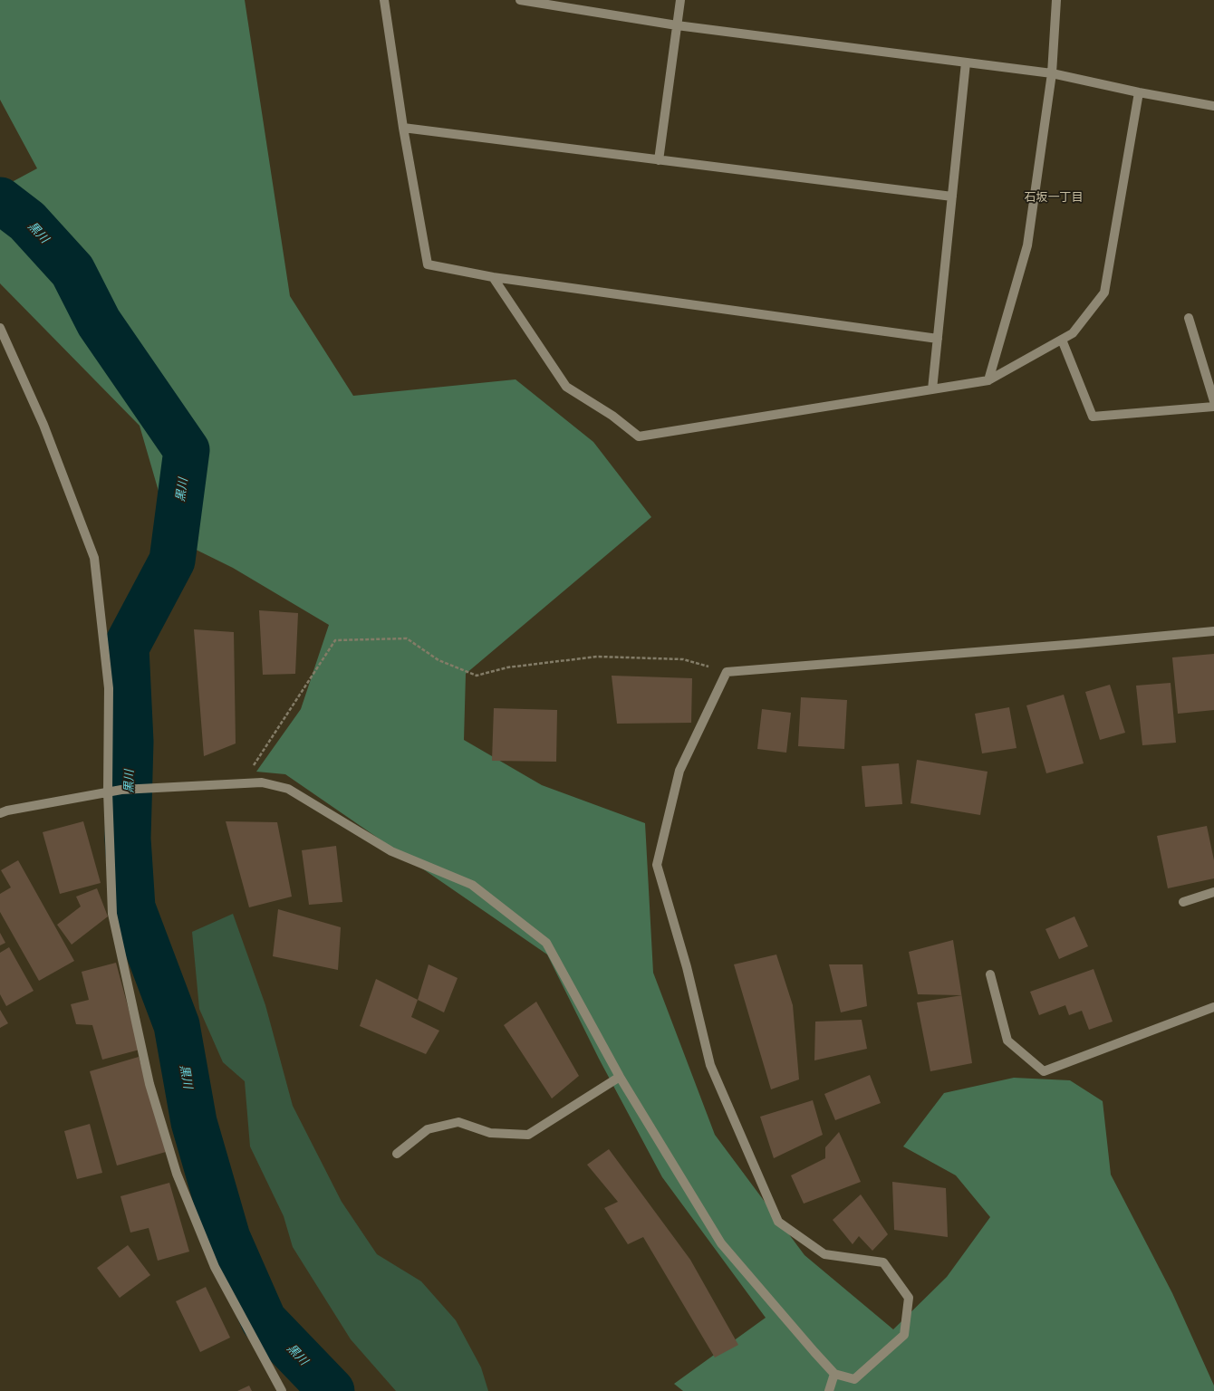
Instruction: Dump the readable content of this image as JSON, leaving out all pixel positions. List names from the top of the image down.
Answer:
{
  "districts": ["石坂一丁目"],
  "water": ["黒川"]
}
